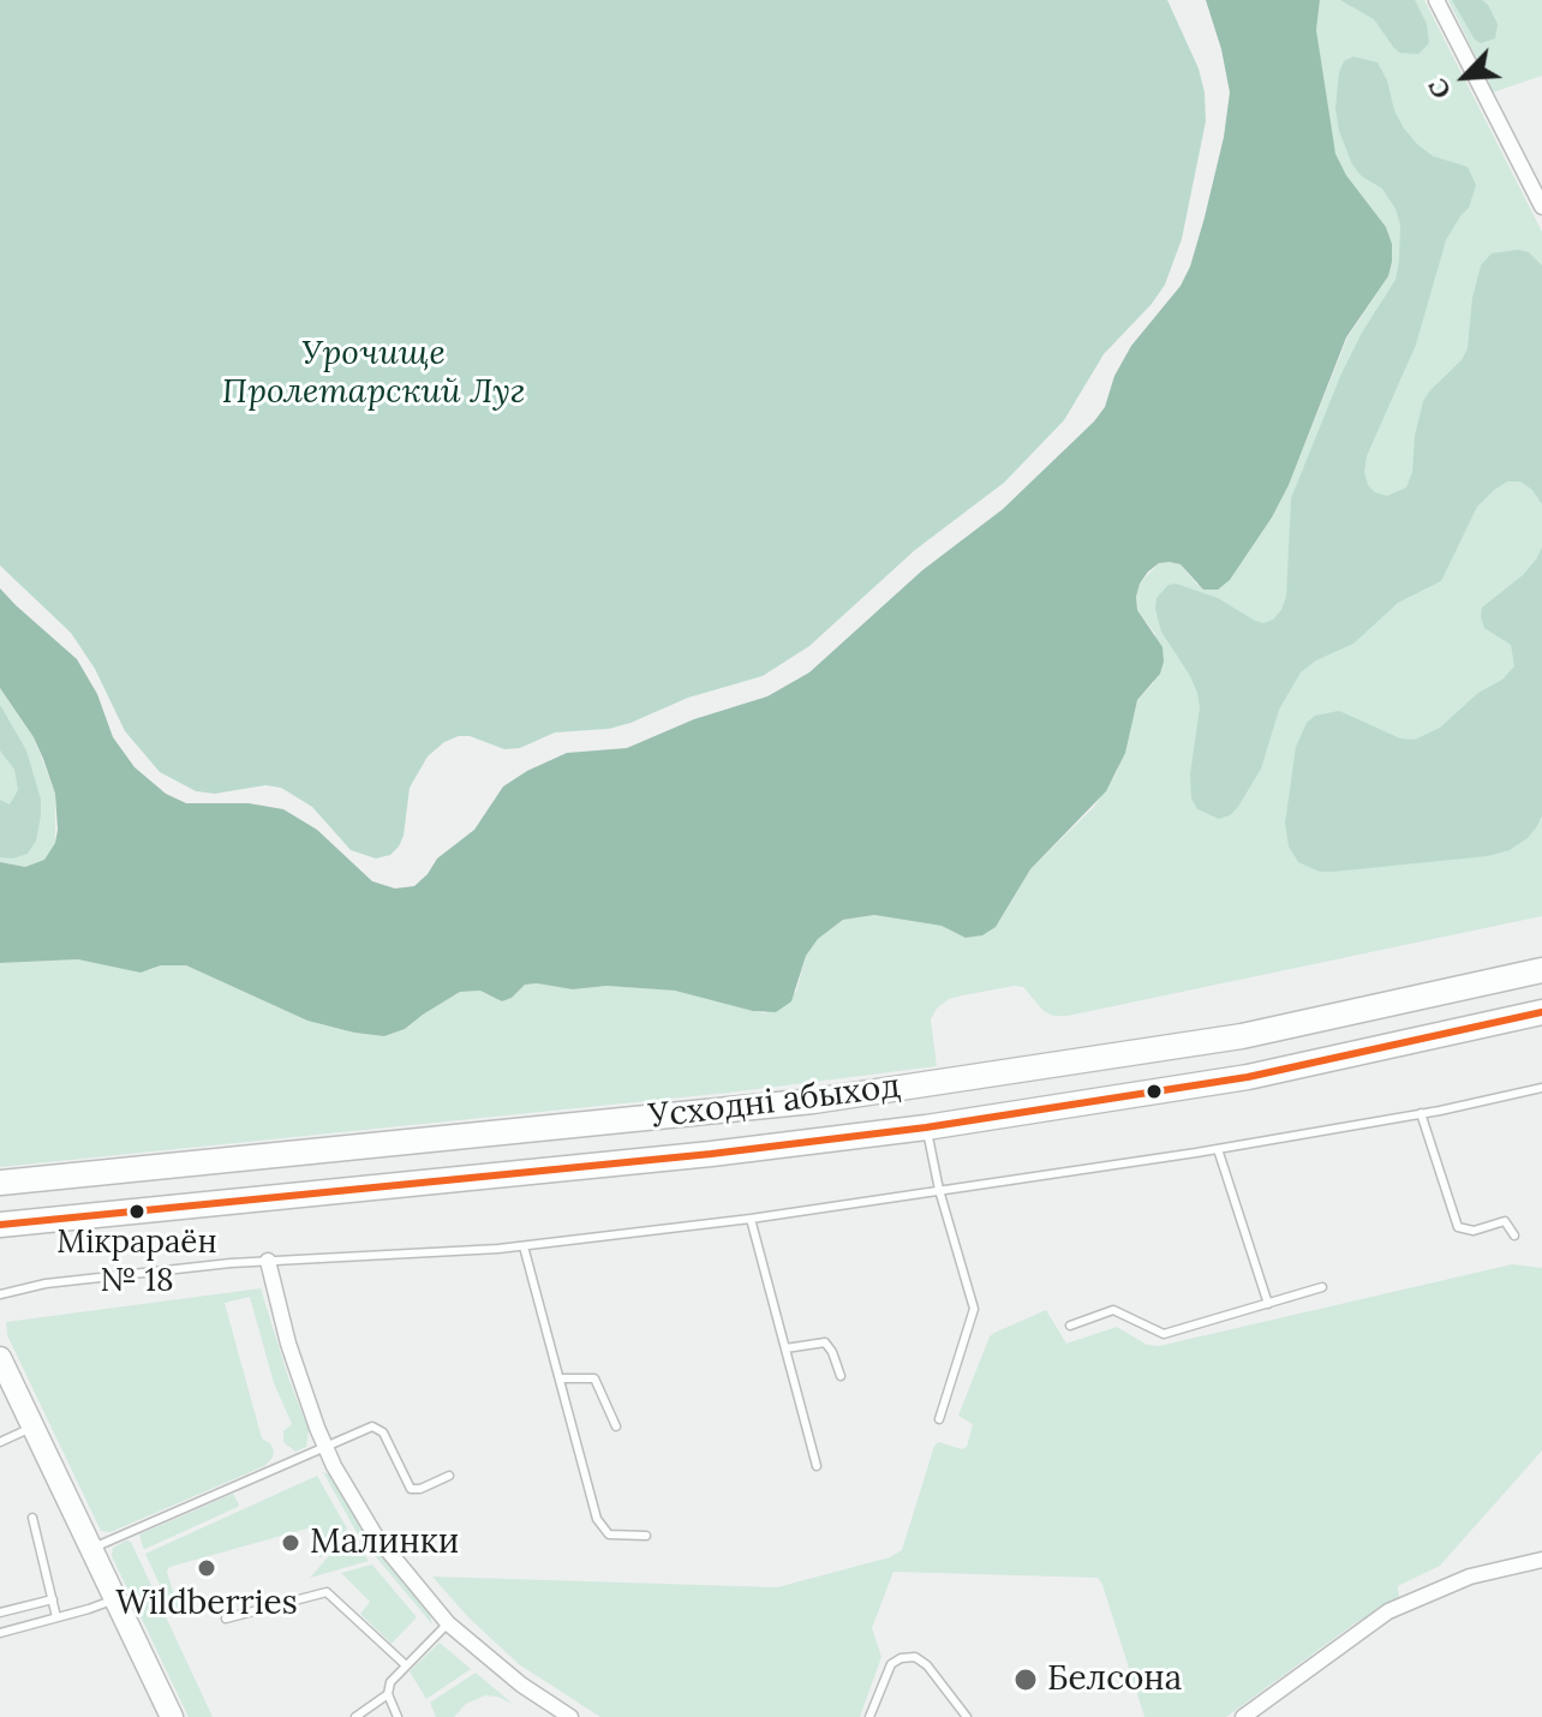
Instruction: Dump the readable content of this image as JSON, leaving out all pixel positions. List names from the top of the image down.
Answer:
{
  "streets": {
    "main road": ["Усходні абыход"]
  },
  "parks": ["Урочище Пролетарский Луг"],
  "places": [
    "Мікрараён № 18",
    "Малинки",
    "Wildberries",
    "Белсона"
  ],
  "north": "bottom left"
}
